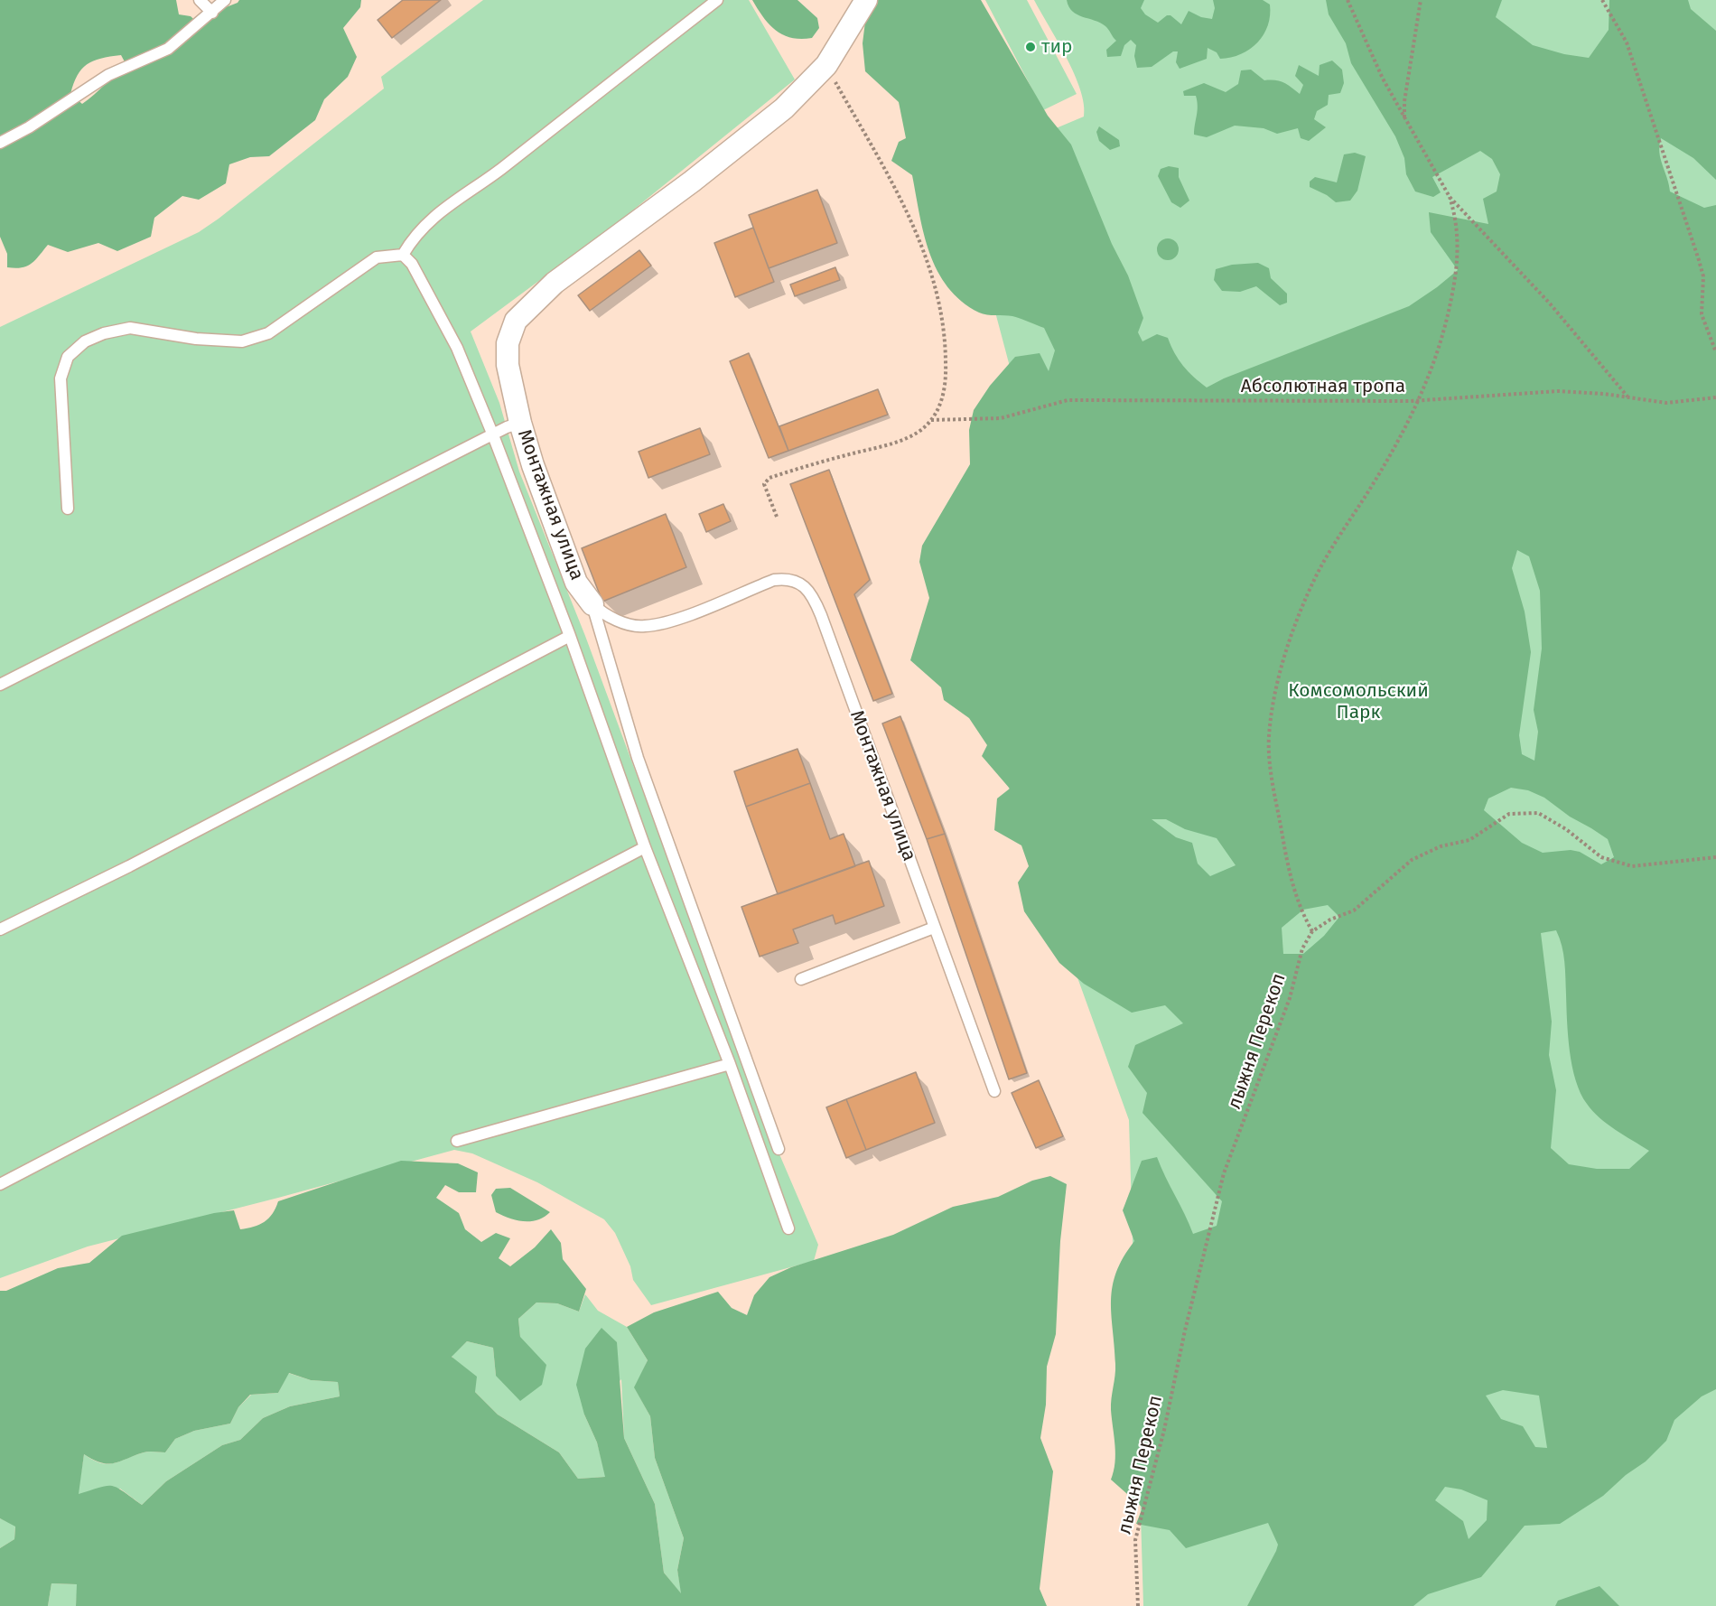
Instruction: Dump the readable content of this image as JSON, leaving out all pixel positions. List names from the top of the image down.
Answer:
{
  "streets": {
    "street": ["Монтажная улица"],
    "path": ["Абсолютная тропа", "лыжня Перекоп"]
  },
  "parks": ["Комсомольский Парк"],
  "places": ["тир"]
}
